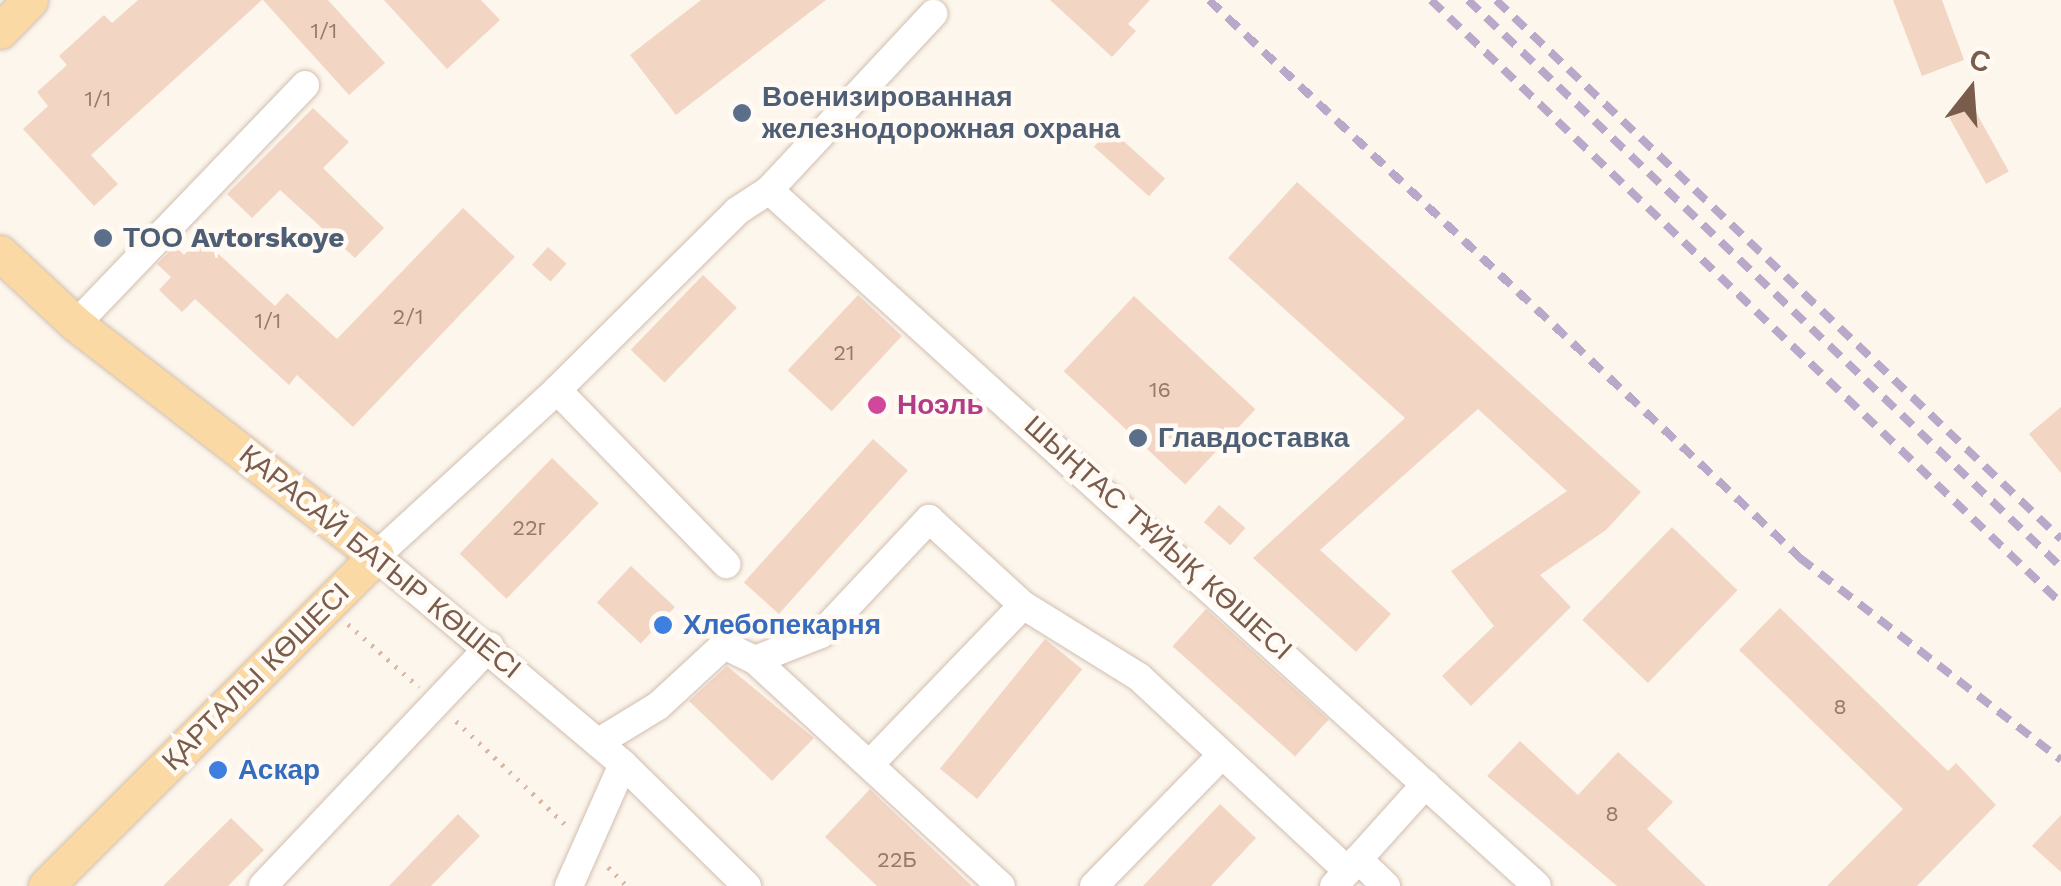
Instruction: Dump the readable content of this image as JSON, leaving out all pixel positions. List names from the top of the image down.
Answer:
{
  "streets": {
    "main road": ["ҚАРАСАЙ БАТЫР КӨШЕСІ", "ҚАРТАЛЫ КӨШЕСІ"],
    "street": ["ШЫҢТАС ТҰЙЫҚ КӨШЕСІ"]
  },
  "crossings": [
    ["ҚАРАСАЙ БАТЫР КӨШЕСІ", "ҚАРТАЛЫ КӨШЕСІ"]
  ],
  "places": [
    "Военизированная железнодорожная охрана",
    "ТОО Avtorskoye",
    "Ноэль",
    "Главдоставка",
    "Хлебопекарня",
    "Аскар"
  ],
  "house_numbers": [
    "1/1",
    "1/1",
    "2/1",
    "1/1",
    "21",
    "16",
    "22г",
    "8",
    "8",
    "22Б"
  ],
  "north": "top"
}
